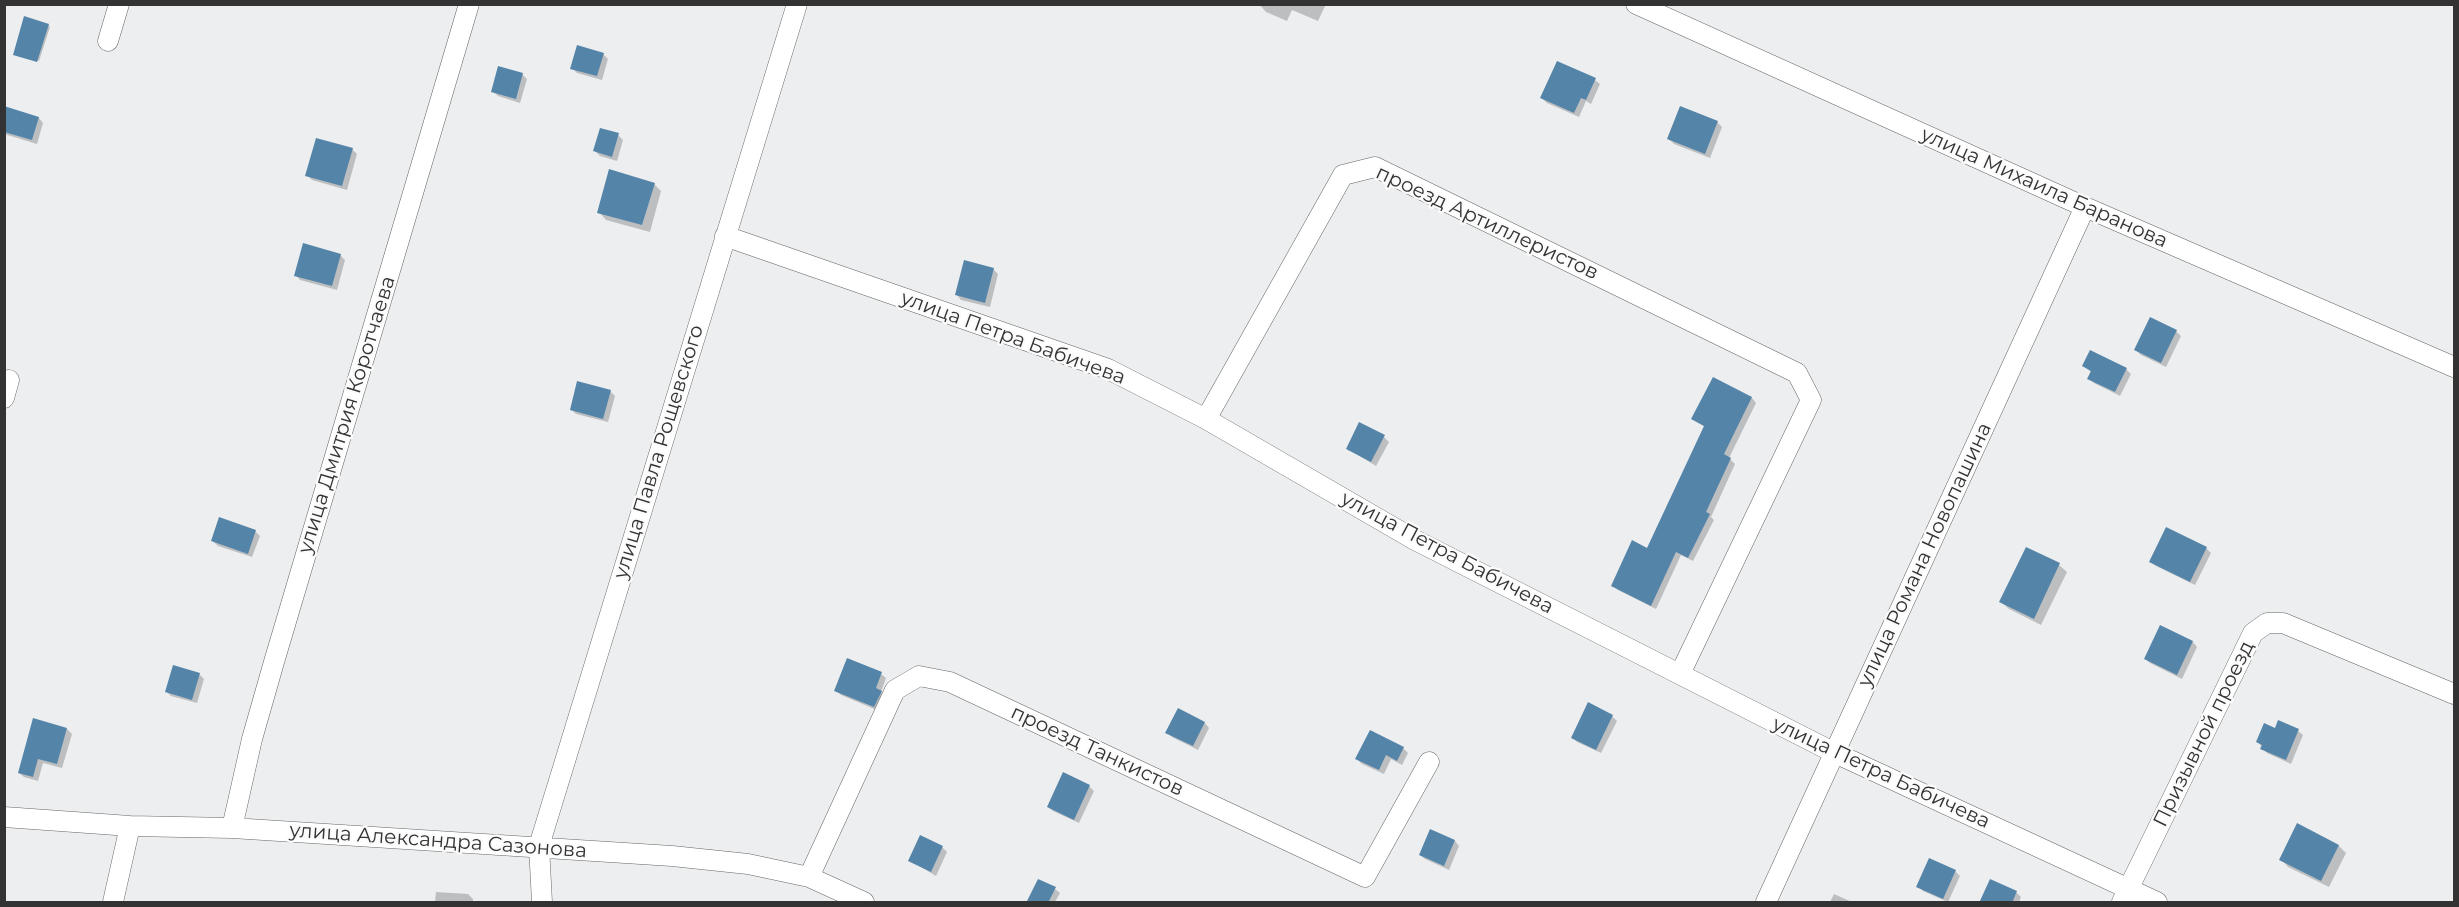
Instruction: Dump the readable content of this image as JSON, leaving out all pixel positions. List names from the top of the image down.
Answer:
{
  "streets": {
    "street": [
      "улица Михаила Баранова",
      "проезд Артиллеристов",
      "улица Петра Бабичева",
      "улица Дмитрия Коротчаева",
      "улица Павла Рощевского",
      "улица Романа Новопашина",
      "Призывной проезд",
      "проезд Танкистов",
      "улица Александра Сазонова"
    ]
  },
  "crossings": [
    ["улица Михаила Баранова", "улица Романа Новопашина"],
    ["проезд Артиллеристов", "улица Петра Бабичева"],
    ["улица Петра Бабичева", "улица Павла Рощевского"],
    ["улица Петра Бабичева", "улица Романа Новопашина"],
    ["улица Петра Бабичева", "Призывной проезд"],
    ["улица Дмитрия Коротчаева", "улица Александра Сазонова"],
    ["улица Павла Рощевского", "улица Александра Сазонова"],
    ["проезд Танкистов", "улица Александра Сазонова"]
  ]
}
